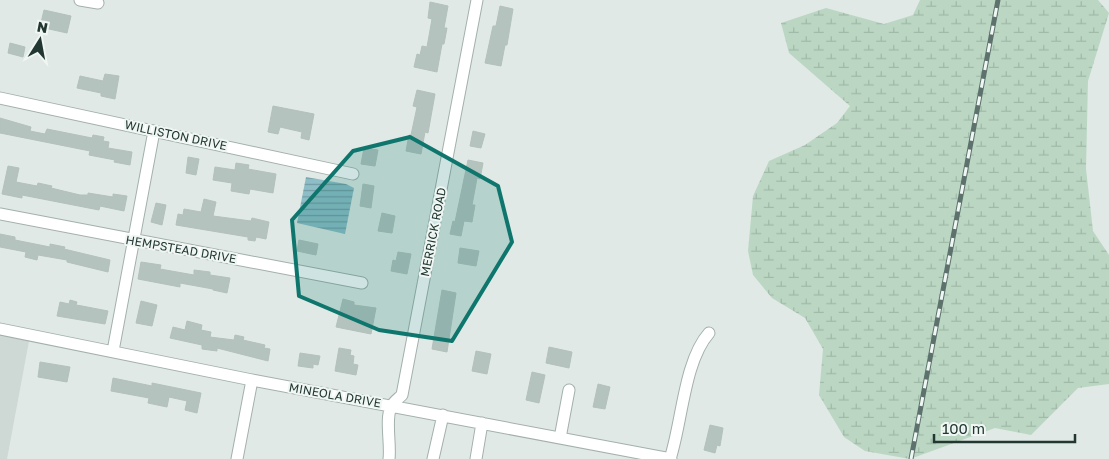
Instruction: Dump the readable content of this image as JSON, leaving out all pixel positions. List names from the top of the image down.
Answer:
{
  "streets": {
    "street": [
      "WILLISTON DRIVE",
      "MERRICK ROAD",
      "HEMPSTEAD DRIVE",
      "MINEOLA DRIVE"
    ]
  },
  "crossings": [
    ["MERRICK ROAD", "MINEOLA DRIVE"]
  ],
  "scale_bar": "100 m",
  "north": "top"
}
